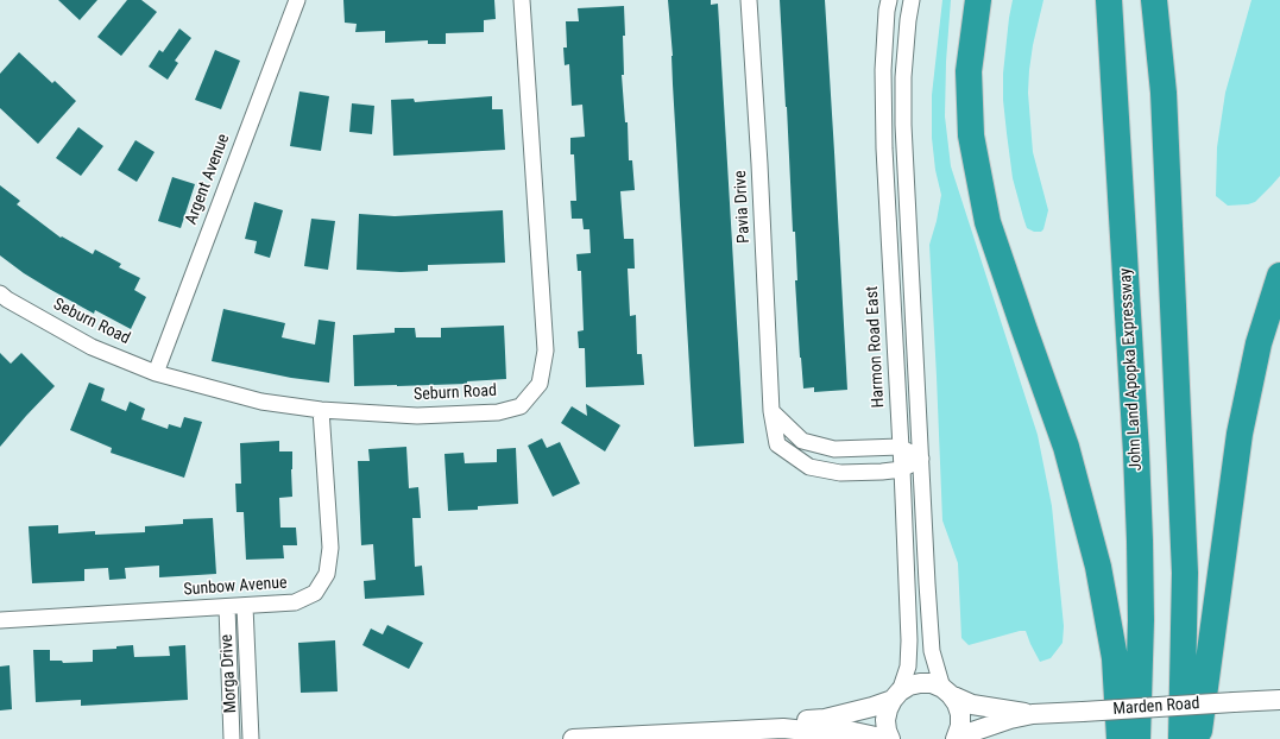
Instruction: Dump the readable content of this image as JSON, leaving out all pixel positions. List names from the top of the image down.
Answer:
{
  "streets": {
    "highway": ["John Land Apopka Expressway"],
    "street": [
      "Argent Avenue",
      "Pavia Drive",
      "Seburn Road",
      "Harmon Road East",
      "Sunbow Avenue",
      "Morga Drive",
      "Marden Road"
    ]
  },
  "crossings": [
    ["Argent Avenue", "Seburn Road"],
    ["Pavia Drive", "Harmon Road East"],
    ["Seburn Road", "Sunbow Avenue"],
    ["Harmon Road East", "Marden Road"],
    ["Sunbow Avenue", "Morga Drive"]
  ]
}
